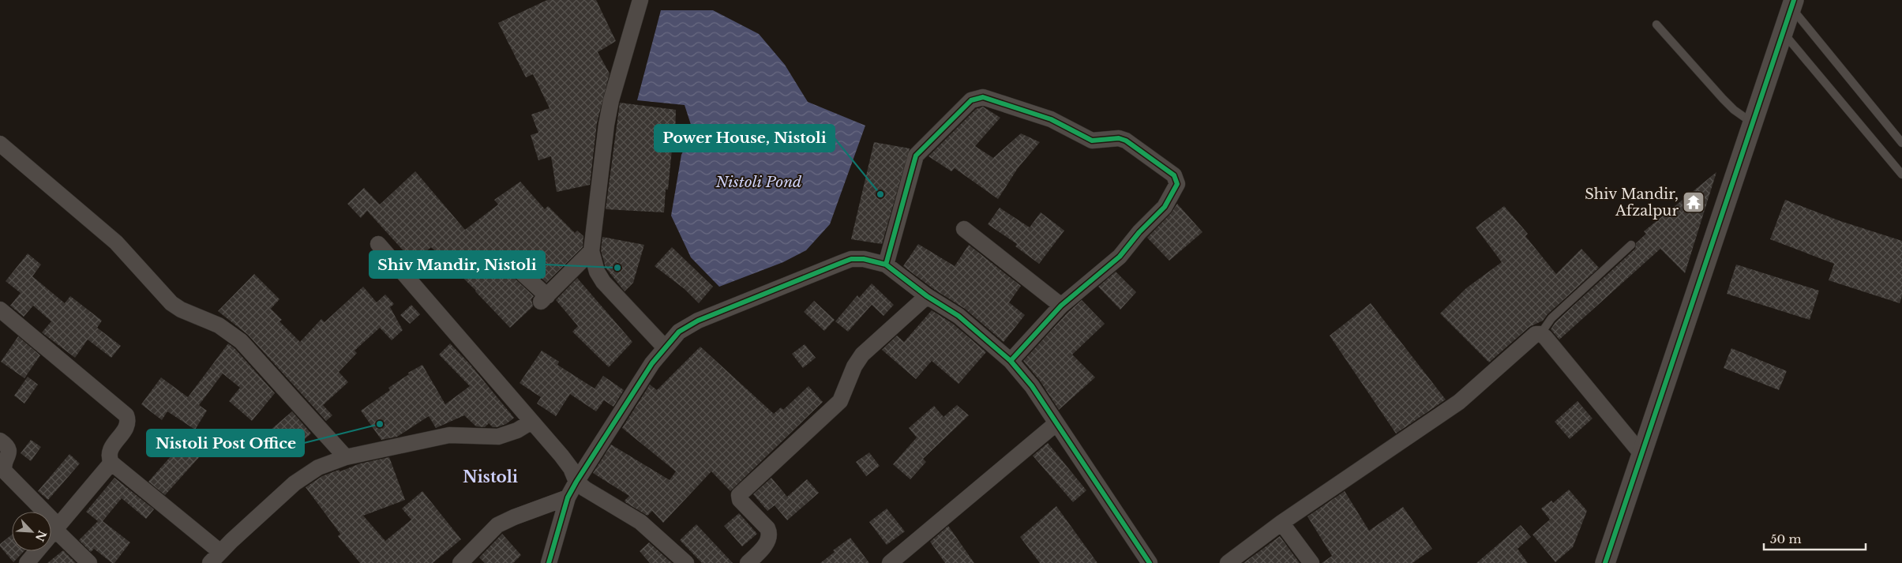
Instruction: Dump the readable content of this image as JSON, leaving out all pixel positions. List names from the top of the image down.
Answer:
{
  "districts": ["Nistoli"],
  "water": ["Nistoli Pond"],
  "places": {
    "other": ["Power House, Nistoli", "Shiv Mandir, Nistoli", "Nistoli Post Office"],
    "temple": ["Shiv Mandir, Afzalpur"]
  },
  "scale_bar": "50 m",
  "north": "bottom right"
}
